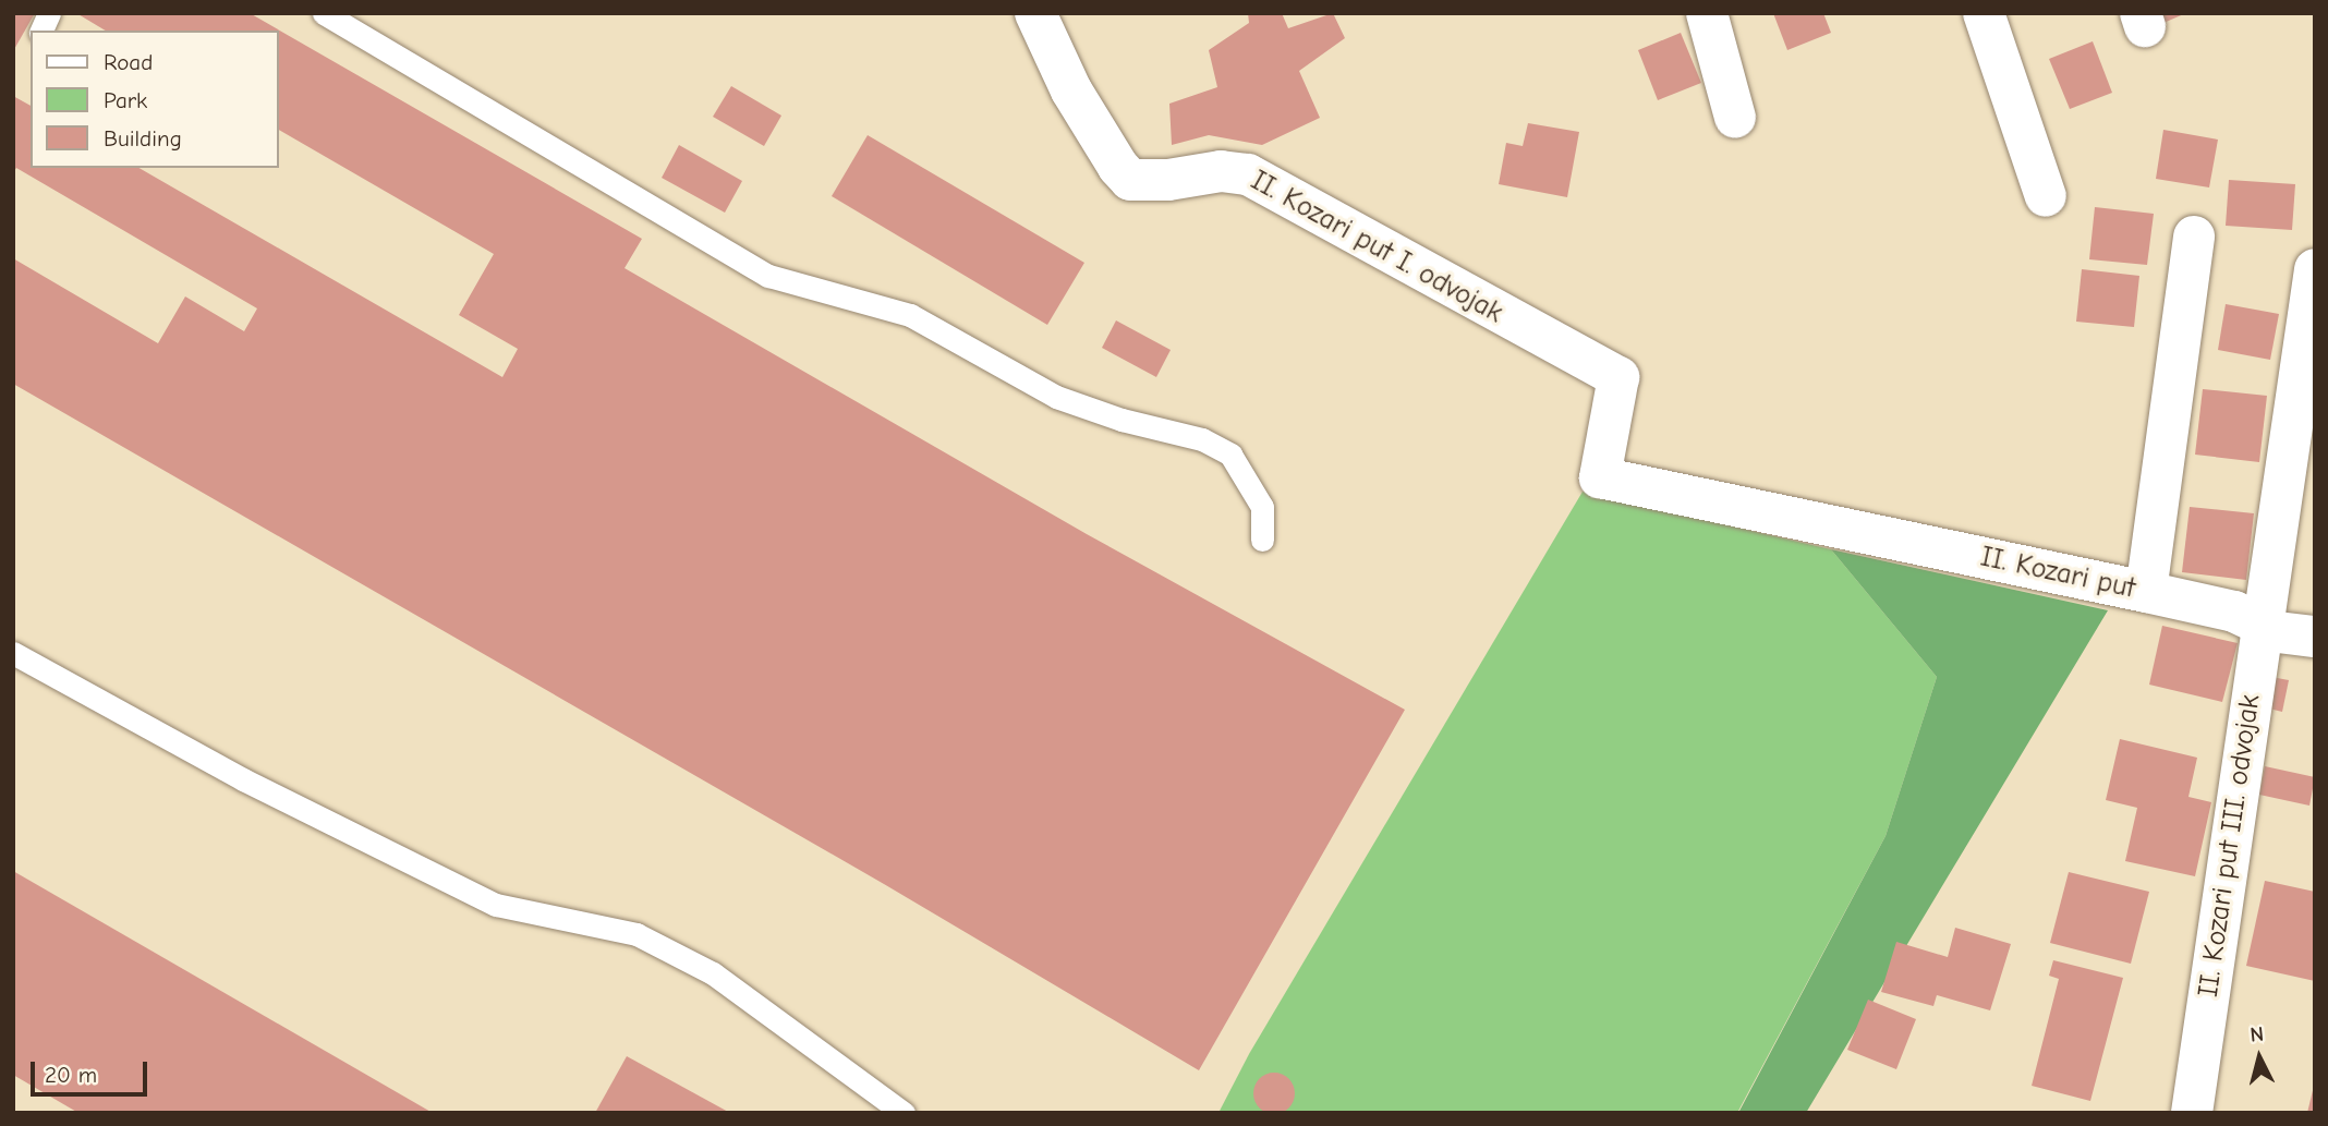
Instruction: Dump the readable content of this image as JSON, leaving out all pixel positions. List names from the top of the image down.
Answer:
{
  "streets": {
    "street": ["II. Kozari put I. odvojak", "II. Kozari put", "II. Kozari put III. odvojak"]
  },
  "crossings": [
    ["II. Kozari put I. odvojak", "II. Kozari put"],
    ["II. Kozari put", "II. Kozari put III. odvojak"]
  ],
  "legend": ["Road", "Park", "Building"],
  "scale_bar": "20 m",
  "north": "top"
}
